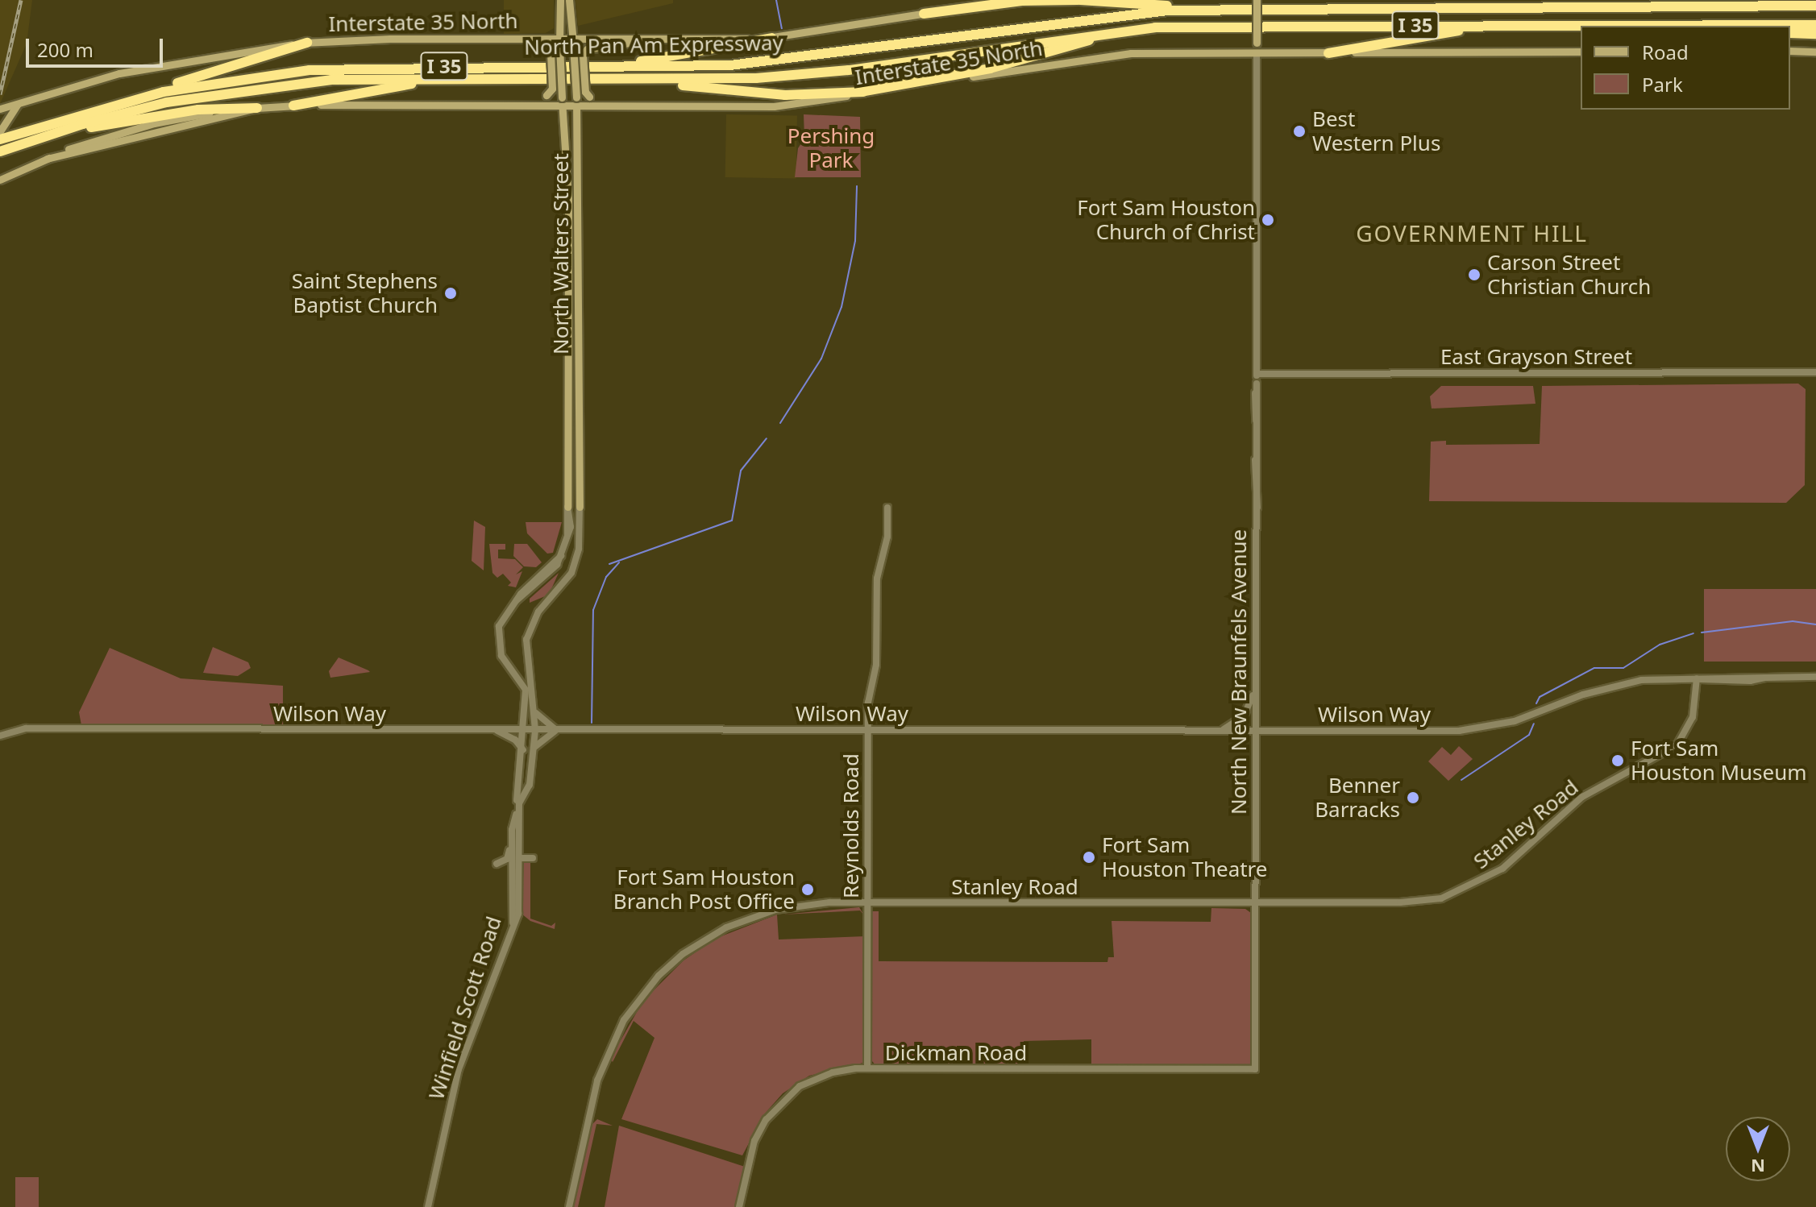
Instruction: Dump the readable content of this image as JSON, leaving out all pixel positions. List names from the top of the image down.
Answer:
{
  "streets": {
    "highway": ["I 35", "North Pan Am Expressway"],
    "main road": ["Interstate 35 North", "North Walters Street", "North New Braunfels Avenue"],
    "street": [
      "East Grayson Street",
      "Wilson Way",
      "Stanley Road",
      "Reynolds Road",
      "Winfield Scott Road",
      "Dickman Road"
    ]
  },
  "crossings": [
    ["Interstate 35 North", "North Walters Street"],
    ["Interstate 35 North", "North New Braunfels Avenue"],
    ["North Walters Street", "Winfield Scott Road"],
    ["East Grayson Street", "North New Braunfels Avenue"],
    ["North New Braunfels Avenue", "Wilson Way"],
    ["North New Braunfels Avenue", "Stanley Road"],
    ["North New Braunfels Avenue", "Dickman Road"],
    ["Wilson Way", "Stanley Road"],
    ["Wilson Way", "Reynolds Road"],
    ["Wilson Way", "Winfield Scott Road"],
    ["Stanley Road", "Reynolds Road"],
    ["Reynolds Road", "Dickman Road"]
  ],
  "districts": ["GOVERNMENT HILL"],
  "parks": ["Pershing Park"],
  "places": [
    "Best Western Plus",
    "Fort Sam Houston Church of Christ",
    "Carson Street Christian Church",
    "Saint Stephens Baptist Church",
    "Fort Sam Houston Museum",
    "Benner Barracks",
    "Fort Sam Houston Theatre",
    "Fort Sam Houston Branch Post Office"
  ],
  "legend": ["Road", "Park"],
  "scale_bar": "200 m",
  "north": "bottom"
}
